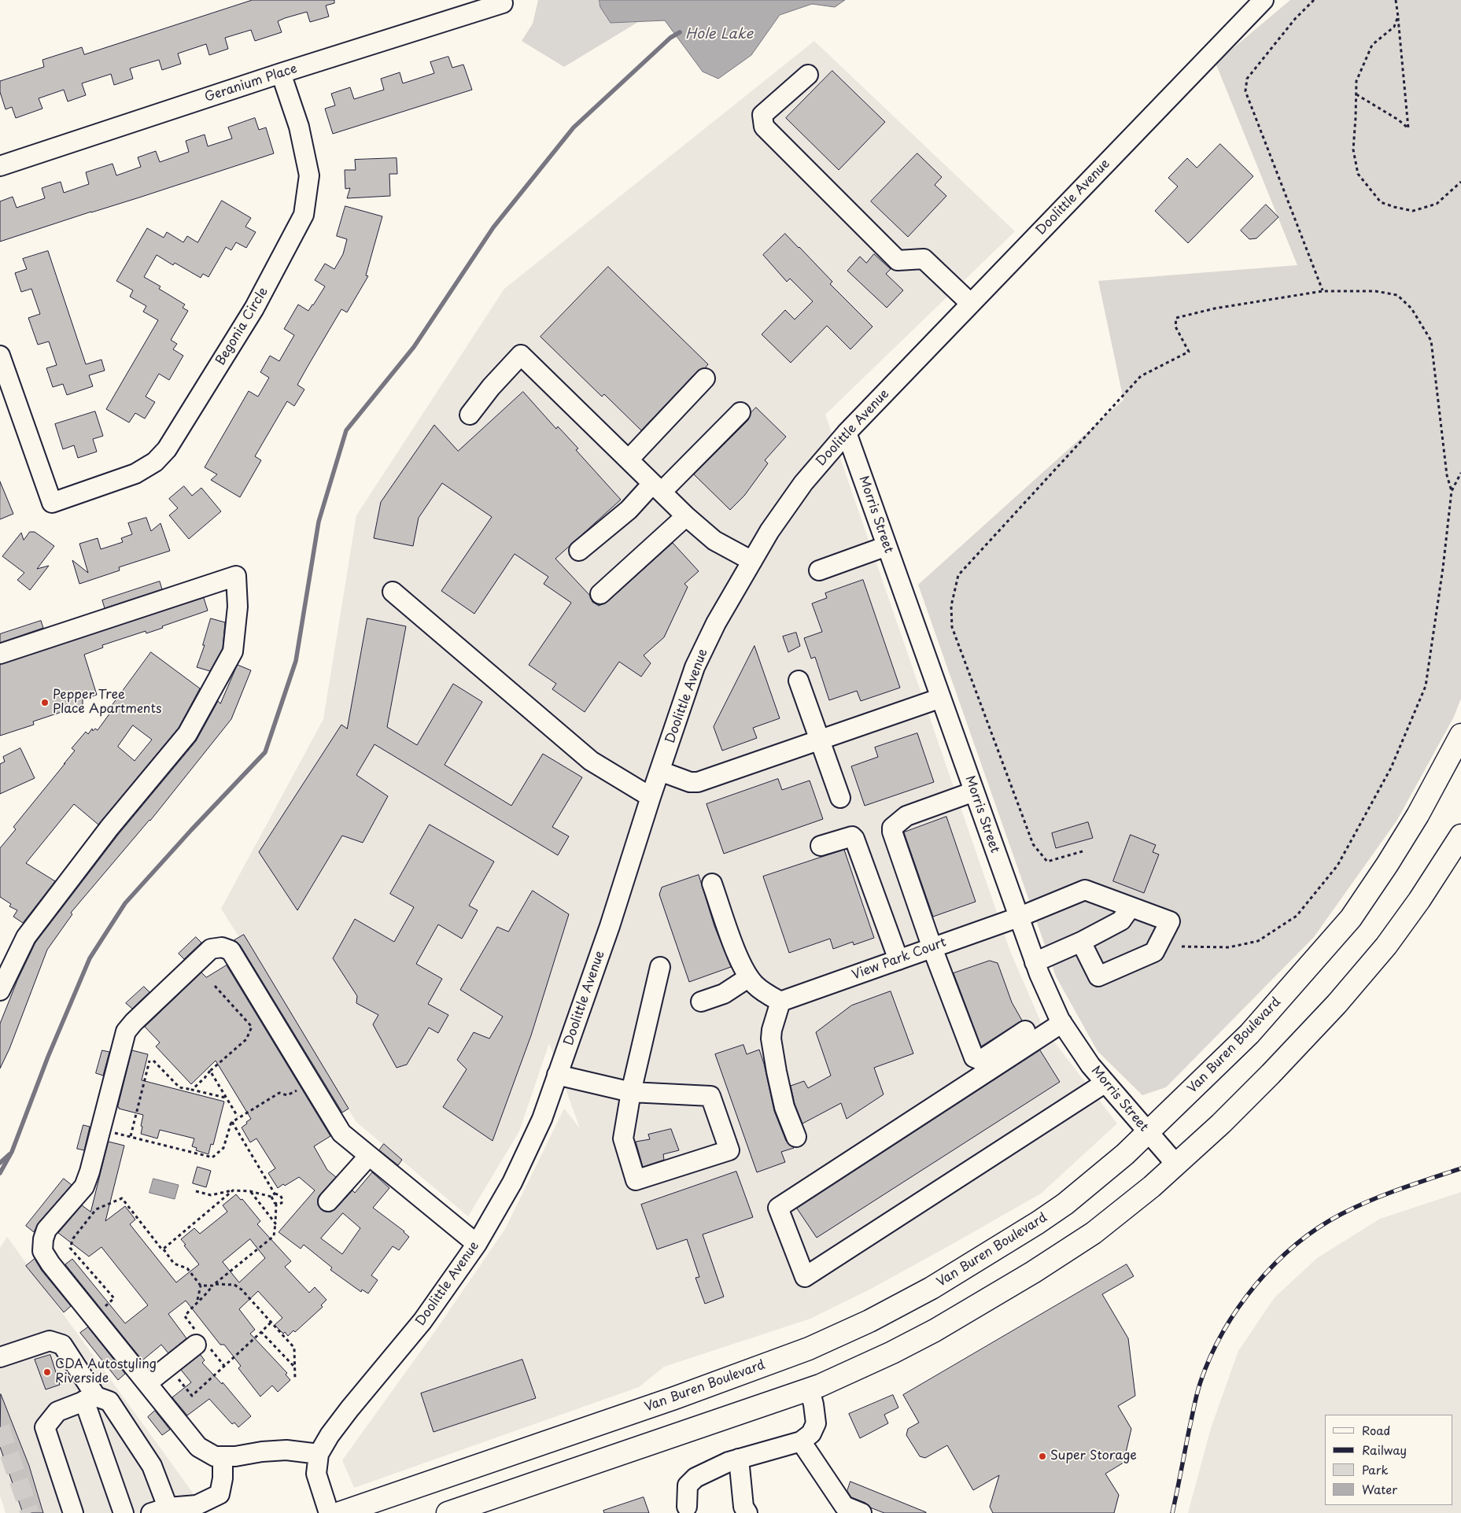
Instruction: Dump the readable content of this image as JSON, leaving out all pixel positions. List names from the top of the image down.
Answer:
{
  "streets": {
    "main road": ["Van Buren Boulevard"],
    "street": [
      "Geranium Place",
      "Doolittle Avenue",
      "Begonia Circle",
      "Morris Street",
      "View Park Court"
    ]
  },
  "crossings": [
    ["Geranium Place", "Begonia Circle"],
    ["Doolittle Avenue", "Morris Street"],
    ["Morris Street", "View Park Court"],
    ["Morris Street", "Van Buren Boulevard"]
  ],
  "water": ["Hole Lake"],
  "places": ["Pepper Tree Place Apartments", "CDA Autostyling Riverside", "Super Storage"],
  "legend": [
    "Road",
    "Railway",
    "Park",
    "Water"
  ]
}
